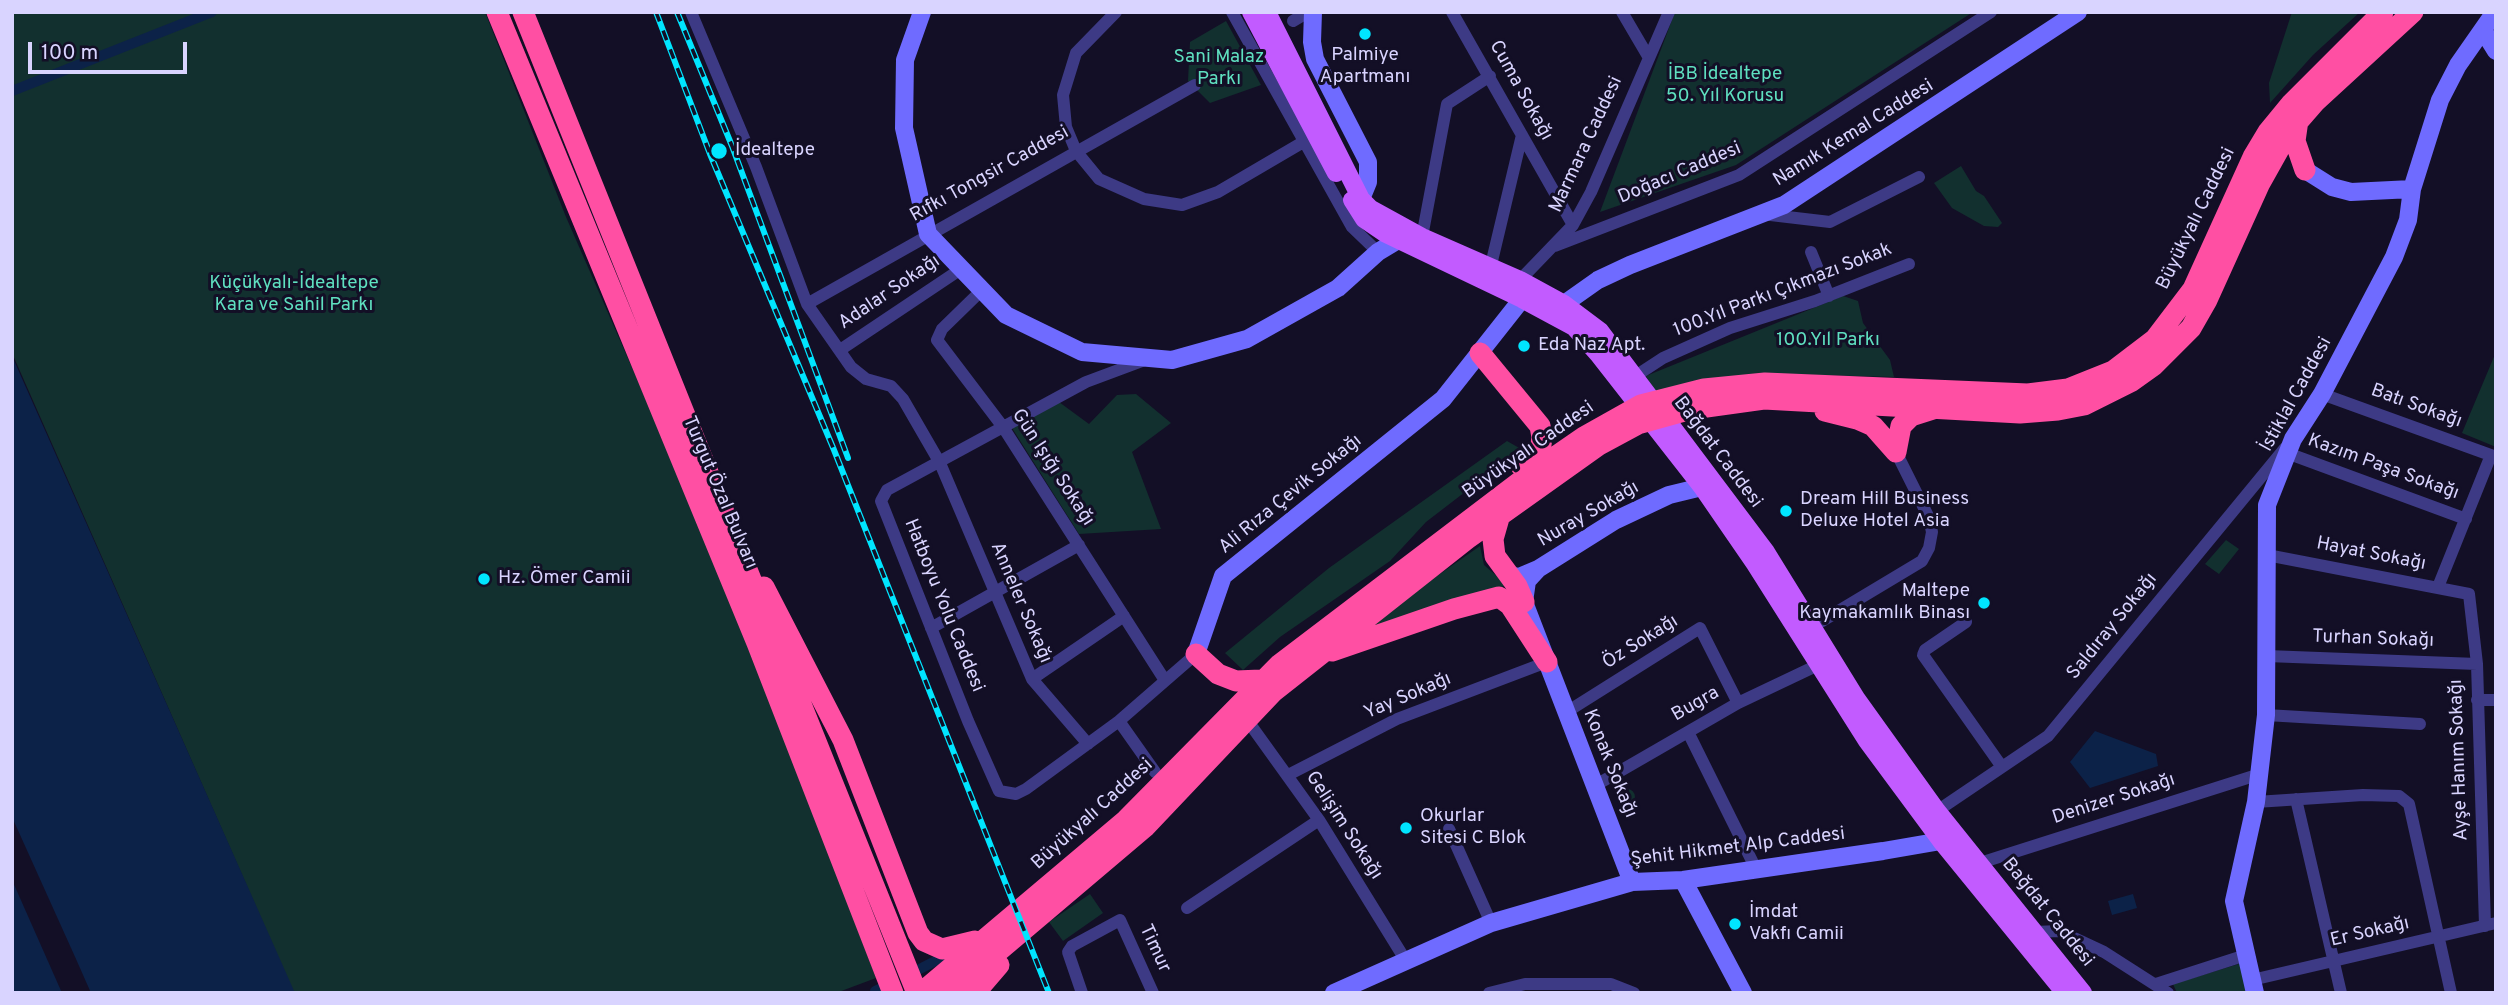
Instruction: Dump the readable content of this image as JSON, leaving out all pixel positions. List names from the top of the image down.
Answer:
{
  "streets": {
    "highway": ["Büyükyalı Caddesi", "Turgut Özal Bulvarı"],
    "main road": ["Bağdat Caddesi"],
    "street": [
      "Cuma Sokağı",
      "Namık Kemal Caddesi",
      "Marmara Caddesi",
      "Doğacı Caddesi",
      "Rıfkı Tongsir Caddesi",
      "100.Yıl Parkı Çıkmazı Sokak",
      "Adalar Sokağı",
      "İstiklal Caddesi",
      "Batı Sokağı",
      "Gün Işığı Sokağı",
      "Kazım Paşa Sokağı",
      "Ali Rıza Çevik Sokağı",
      "Nuray Sokağı",
      "Hayat Sokağı",
      "Anneler Sokağı",
      "Hatboyu Yolu Caddesi",
      "Saldıray Sokağı",
      "Turhan Sokağı",
      "Öz Sokağı",
      "Yay Sokağı",
      "Bugra",
      "Ayşe Hanım Sokağı",
      "Konak Sokağı",
      "Denizer Sokağı",
      "Gelişim Sokağı",
      "Şehit Hikmet Alp Caddesi",
      "Er Sokağı",
      "Timur"
    ]
  },
  "crossings": [
    ["Cuma Sokağı", "Marmara Caddesi"],
    ["Namık Kemal Caddesi", "Bağdat Caddesi"],
    ["Marmara Caddesi", "Doğacı Caddesi"],
    ["Marmara Caddesi", "Bağdat Caddesi"],
    ["Marmara Caddesi", "Ali Rıza Çevik Sokağı"],
    ["Rıfkı Tongsir Caddesi", "Anneler Sokağı"],
    ["Büyükyalı Caddesi", "Gelişim Sokağı"],
    ["100.Yıl Parkı Çıkmazı Sokak", "Bağdat Caddesi"],
    ["Adalar Sokağı", "Anneler Sokağı"],
    ["İstiklal Caddesi", "Batı Sokağı"],
    ["İstiklal Caddesi", "Kazım Paşa Sokağı"],
    ["İstiklal Caddesi", "Hayat Sokağı"],
    ["İstiklal Caddesi", "Saldıray Sokağı"],
    ["İstiklal Caddesi", "Turhan Sokağı"],
    ["İstiklal Caddesi", "Denizer Sokağı"],
    ["İstiklal Caddesi", "Er Sokağı"],
    ["Bağdat Caddesi", "Ali Rıza Çevik Sokağı"],
    ["Bağdat Caddesi", "Nuray Sokağı"],
    ["Bağdat Caddesi", "Saldıray Sokağı"],
    ["Bağdat Caddesi", "Bugra"],
    ["Bağdat Caddesi", "Denizer Sokağı"],
    ["Bağdat Caddesi", "Şehit Hikmet Alp Caddesi"],
    ["Kazım Paşa Sokağı", "Saldıray Sokağı"],
    ["Hayat Sokağı", "Ayşe Hanım Sokağı"],
    ["Anneler Sokağı", "Hatboyu Yolu Caddesi"],
    ["Turhan Sokağı", "Ayşe Hanım Sokağı"],
    ["Öz Sokağı", "Bugra"],
    ["Öz Sokağı", "Konak Sokağı"],
    ["Yay Sokağı", "Konak Sokağı"],
    ["Yay Sokağı", "Gelişim Sokağı"],
    ["Bugra", "Konak Sokağı"],
    ["Ayşe Hanım Sokağı", "Er Sokağı"],
    ["Konak Sokağı", "Şehit Hikmet Alp Caddesi"],
    ["Gelişim Sokağı", "Şehit Hikmet Alp Caddesi"]
  ],
  "parks": [
    "Sani Malaz Parkı",
    "İBB İdealtepe 50. Yıl Korusu",
    "Küçükyalı-İdealtepe Kara ve Sahil Parkı",
    "100.Yıl Parkı"
  ],
  "places": [
    "Palmiye Apartmanı",
    "İdealtepe",
    "Eda Naz Apt.",
    "Dream Hill Business Deluxe Hotel Asia",
    "Hz. Ömer Camii",
    "Maltepe Kaymakamlık Binası",
    "Okurlar Sitesi C Blok",
    "İmdat Vakfı Camii"
  ],
  "scale_bar": "100 m"
}
